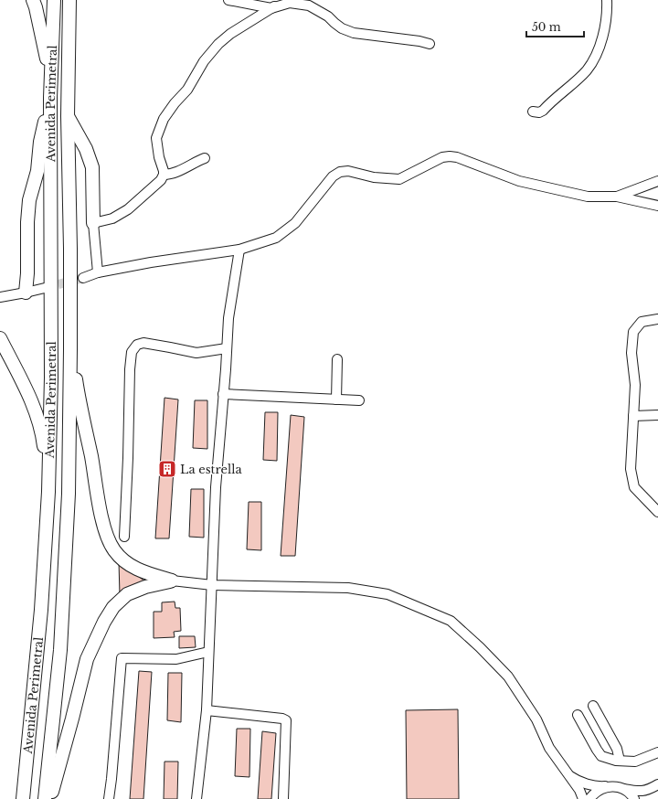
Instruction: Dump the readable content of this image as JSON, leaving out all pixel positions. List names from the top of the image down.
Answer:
{
  "streets": {
    "highway": ["Avenida Perimetral"]
  },
  "places": {
    "building": ["La estrella"]
  },
  "scale_bar": "50 m"
}
